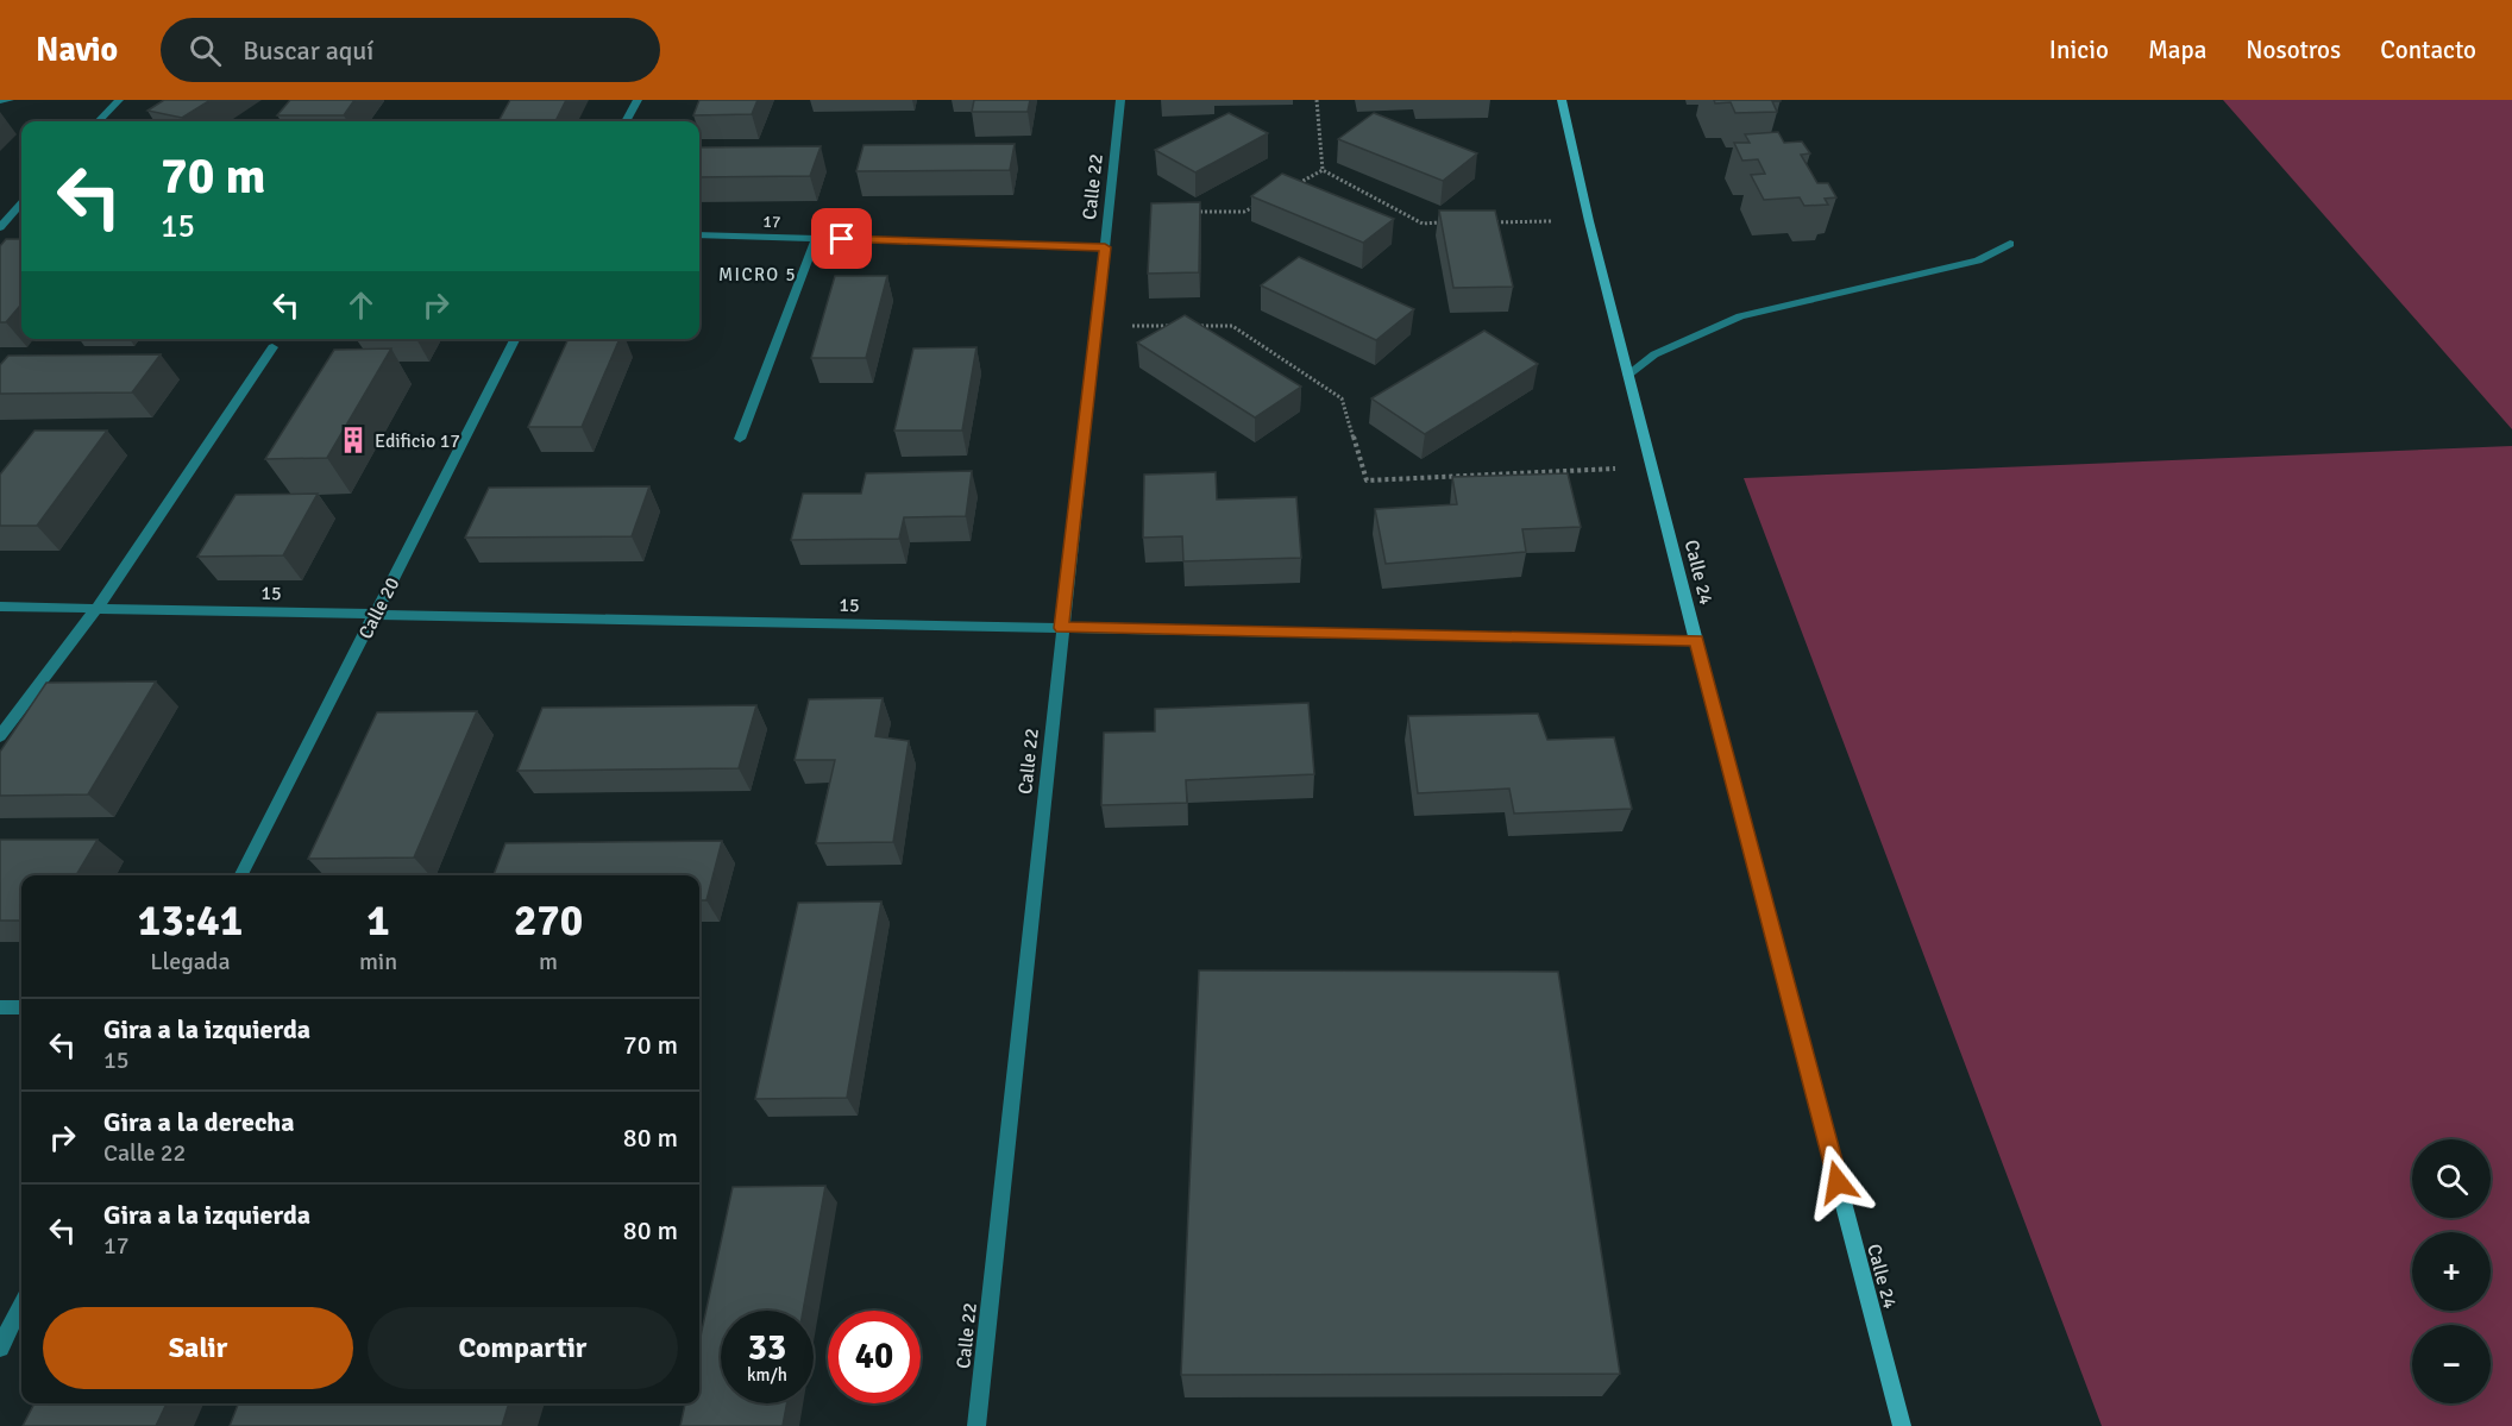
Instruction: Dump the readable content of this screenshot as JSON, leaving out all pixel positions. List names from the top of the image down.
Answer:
{
  "streets": {
    "street": [
      "Calle 22",
      "17",
      "Calle 24",
      "15",
      "Calle 20"
    ]
  },
  "crossings": [
    ["Calle 22", "17"],
    ["Calle 22", "15"],
    ["Calle 24", "15"],
    ["15", "Calle 20"]
  ],
  "districts": ["MICRO 5"],
  "places": {
    "building": ["Edificio 17"]
  },
  "page": {
    "header": "Navio",
    "search": "Buscar aquí",
    "nav": [
      "Inicio",
      "Mapa",
      "Nosotros",
      "Contacto"
    ],
    "turn": ["70 m", "15"],
    "eta": [
      "13:41",
      "Llegada",
      "1",
      "min",
      "270",
      "m"
    ],
    "list": [
      {
        "name": "Gira a la izquierda",
        "note": "15",
        "value": "70 m"
      },
      {
        "name": "Gira a la derecha",
        "note": "Calle 22",
        "value": "80 m"
      },
      {
        "name": "Gira a la izquierda",
        "note": "17",
        "value": "80 m"
      }
    ],
    "map_buttons": ["+", "−"],
    "buttons": ["Salir", "Compartir"],
    "speed": "33 km/h",
    "limit": "40"
  }
}
